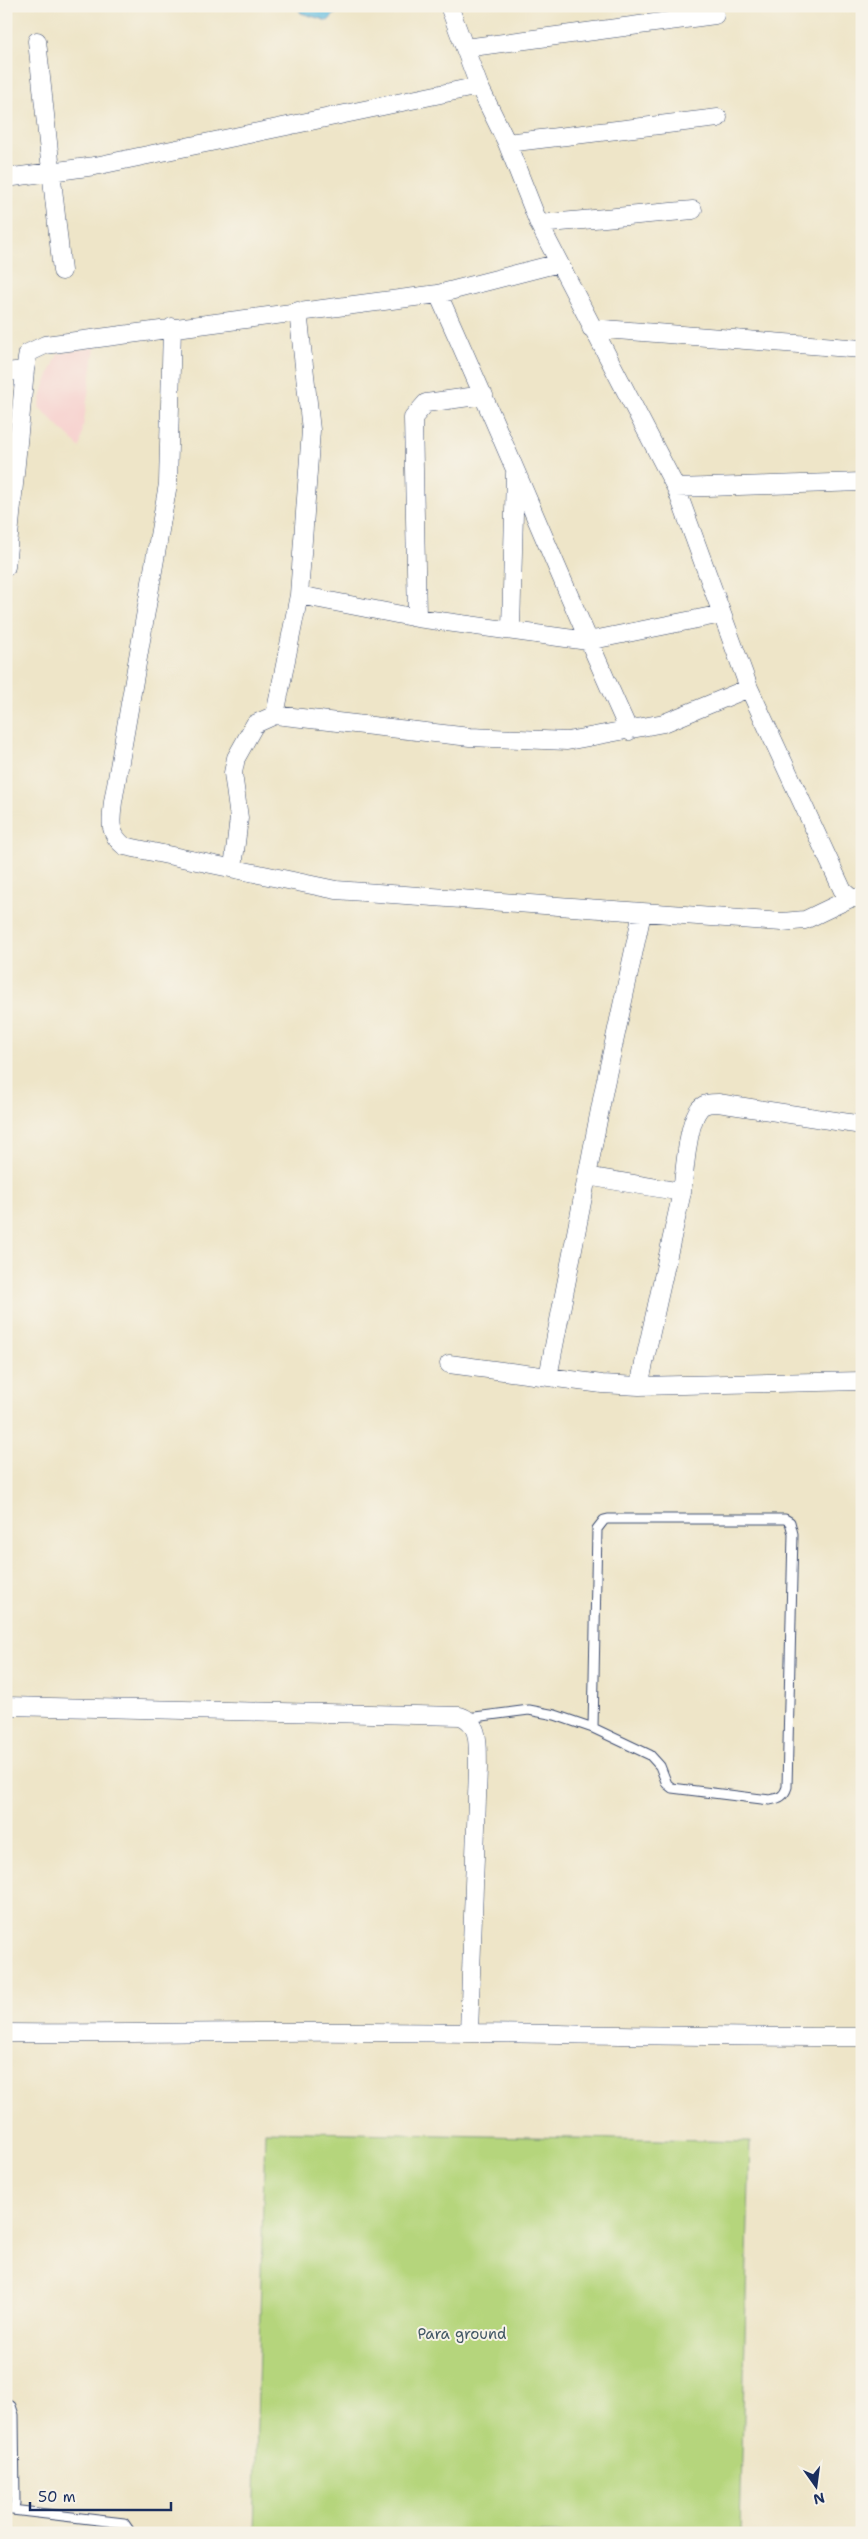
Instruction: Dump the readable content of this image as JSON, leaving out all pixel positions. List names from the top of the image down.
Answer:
{
  "parks": ["Para ground"],
  "scale_bar": "50 m",
  "north": "bottom"
}
